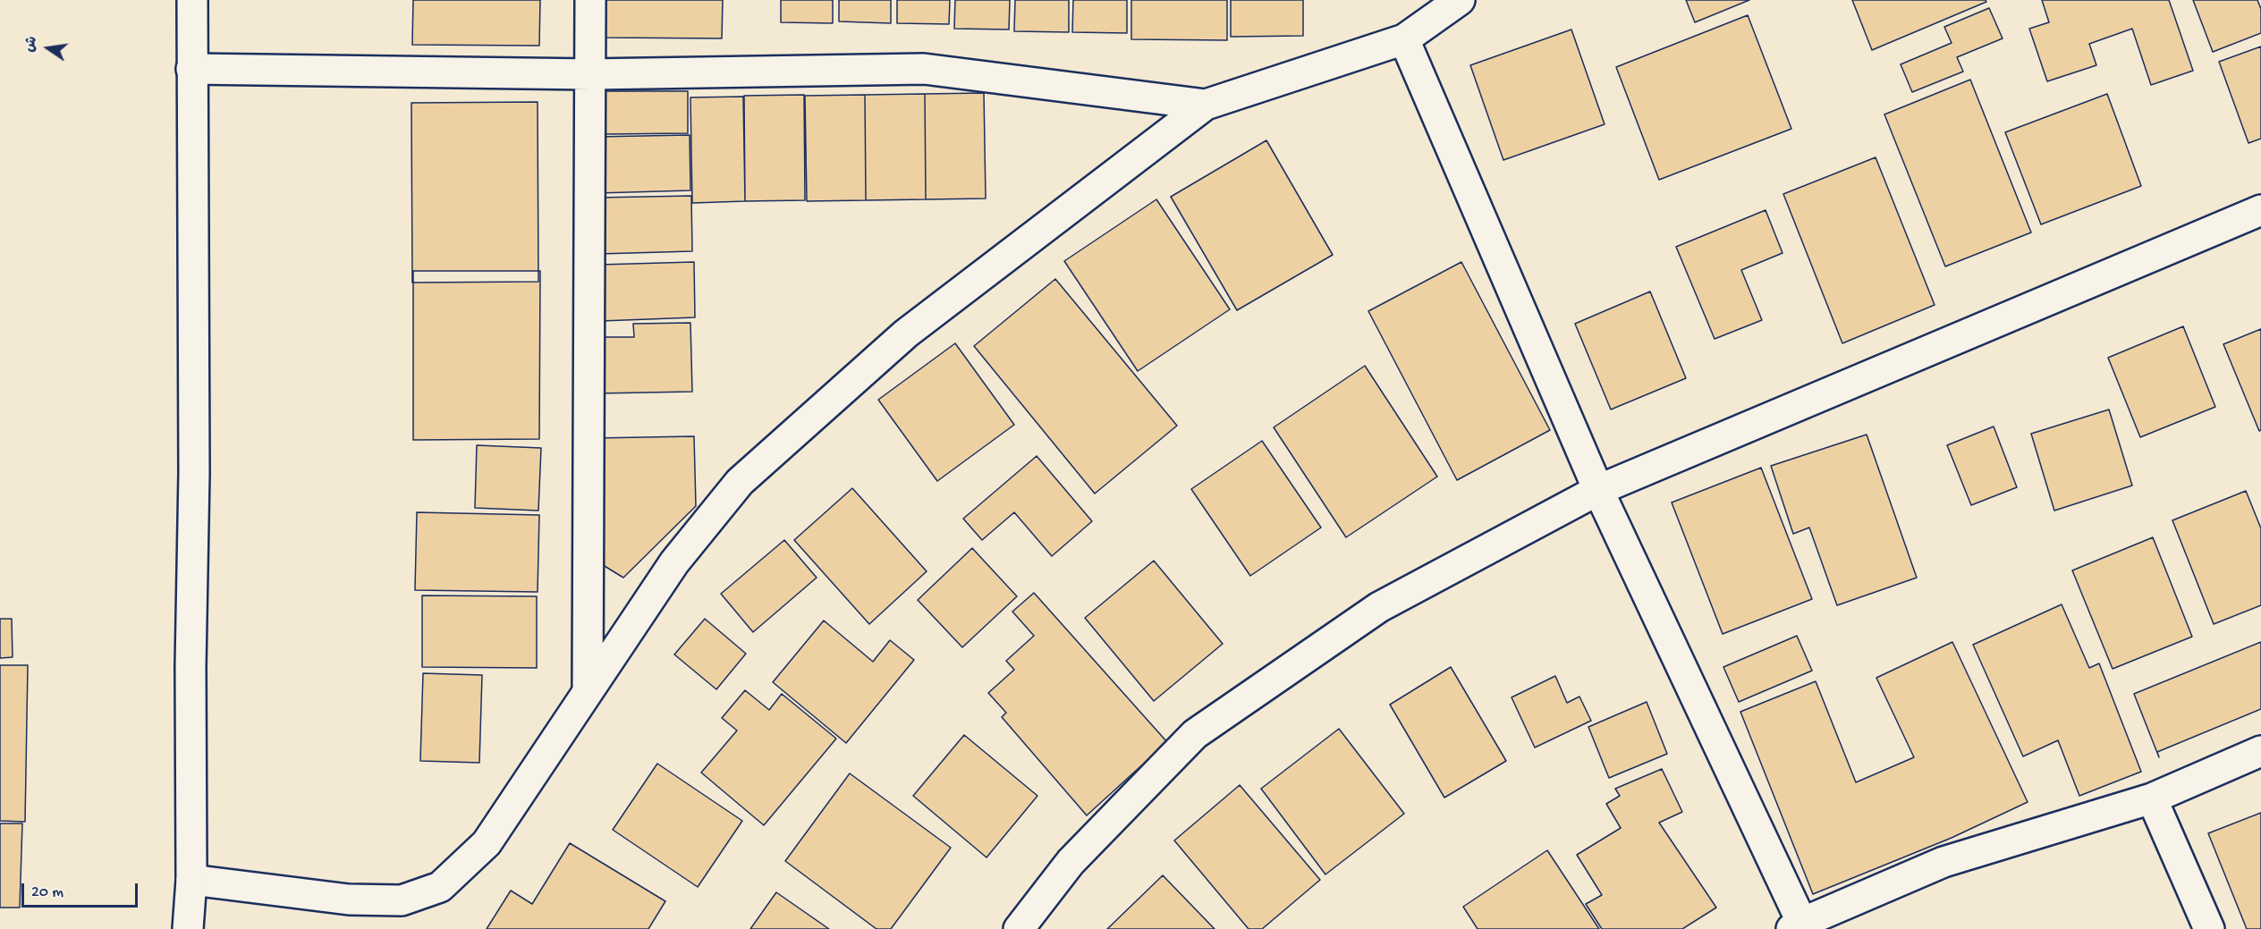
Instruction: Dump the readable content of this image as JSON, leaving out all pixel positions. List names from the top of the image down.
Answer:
{
  "scale_bar": "20 m",
  "north": "left"
}
